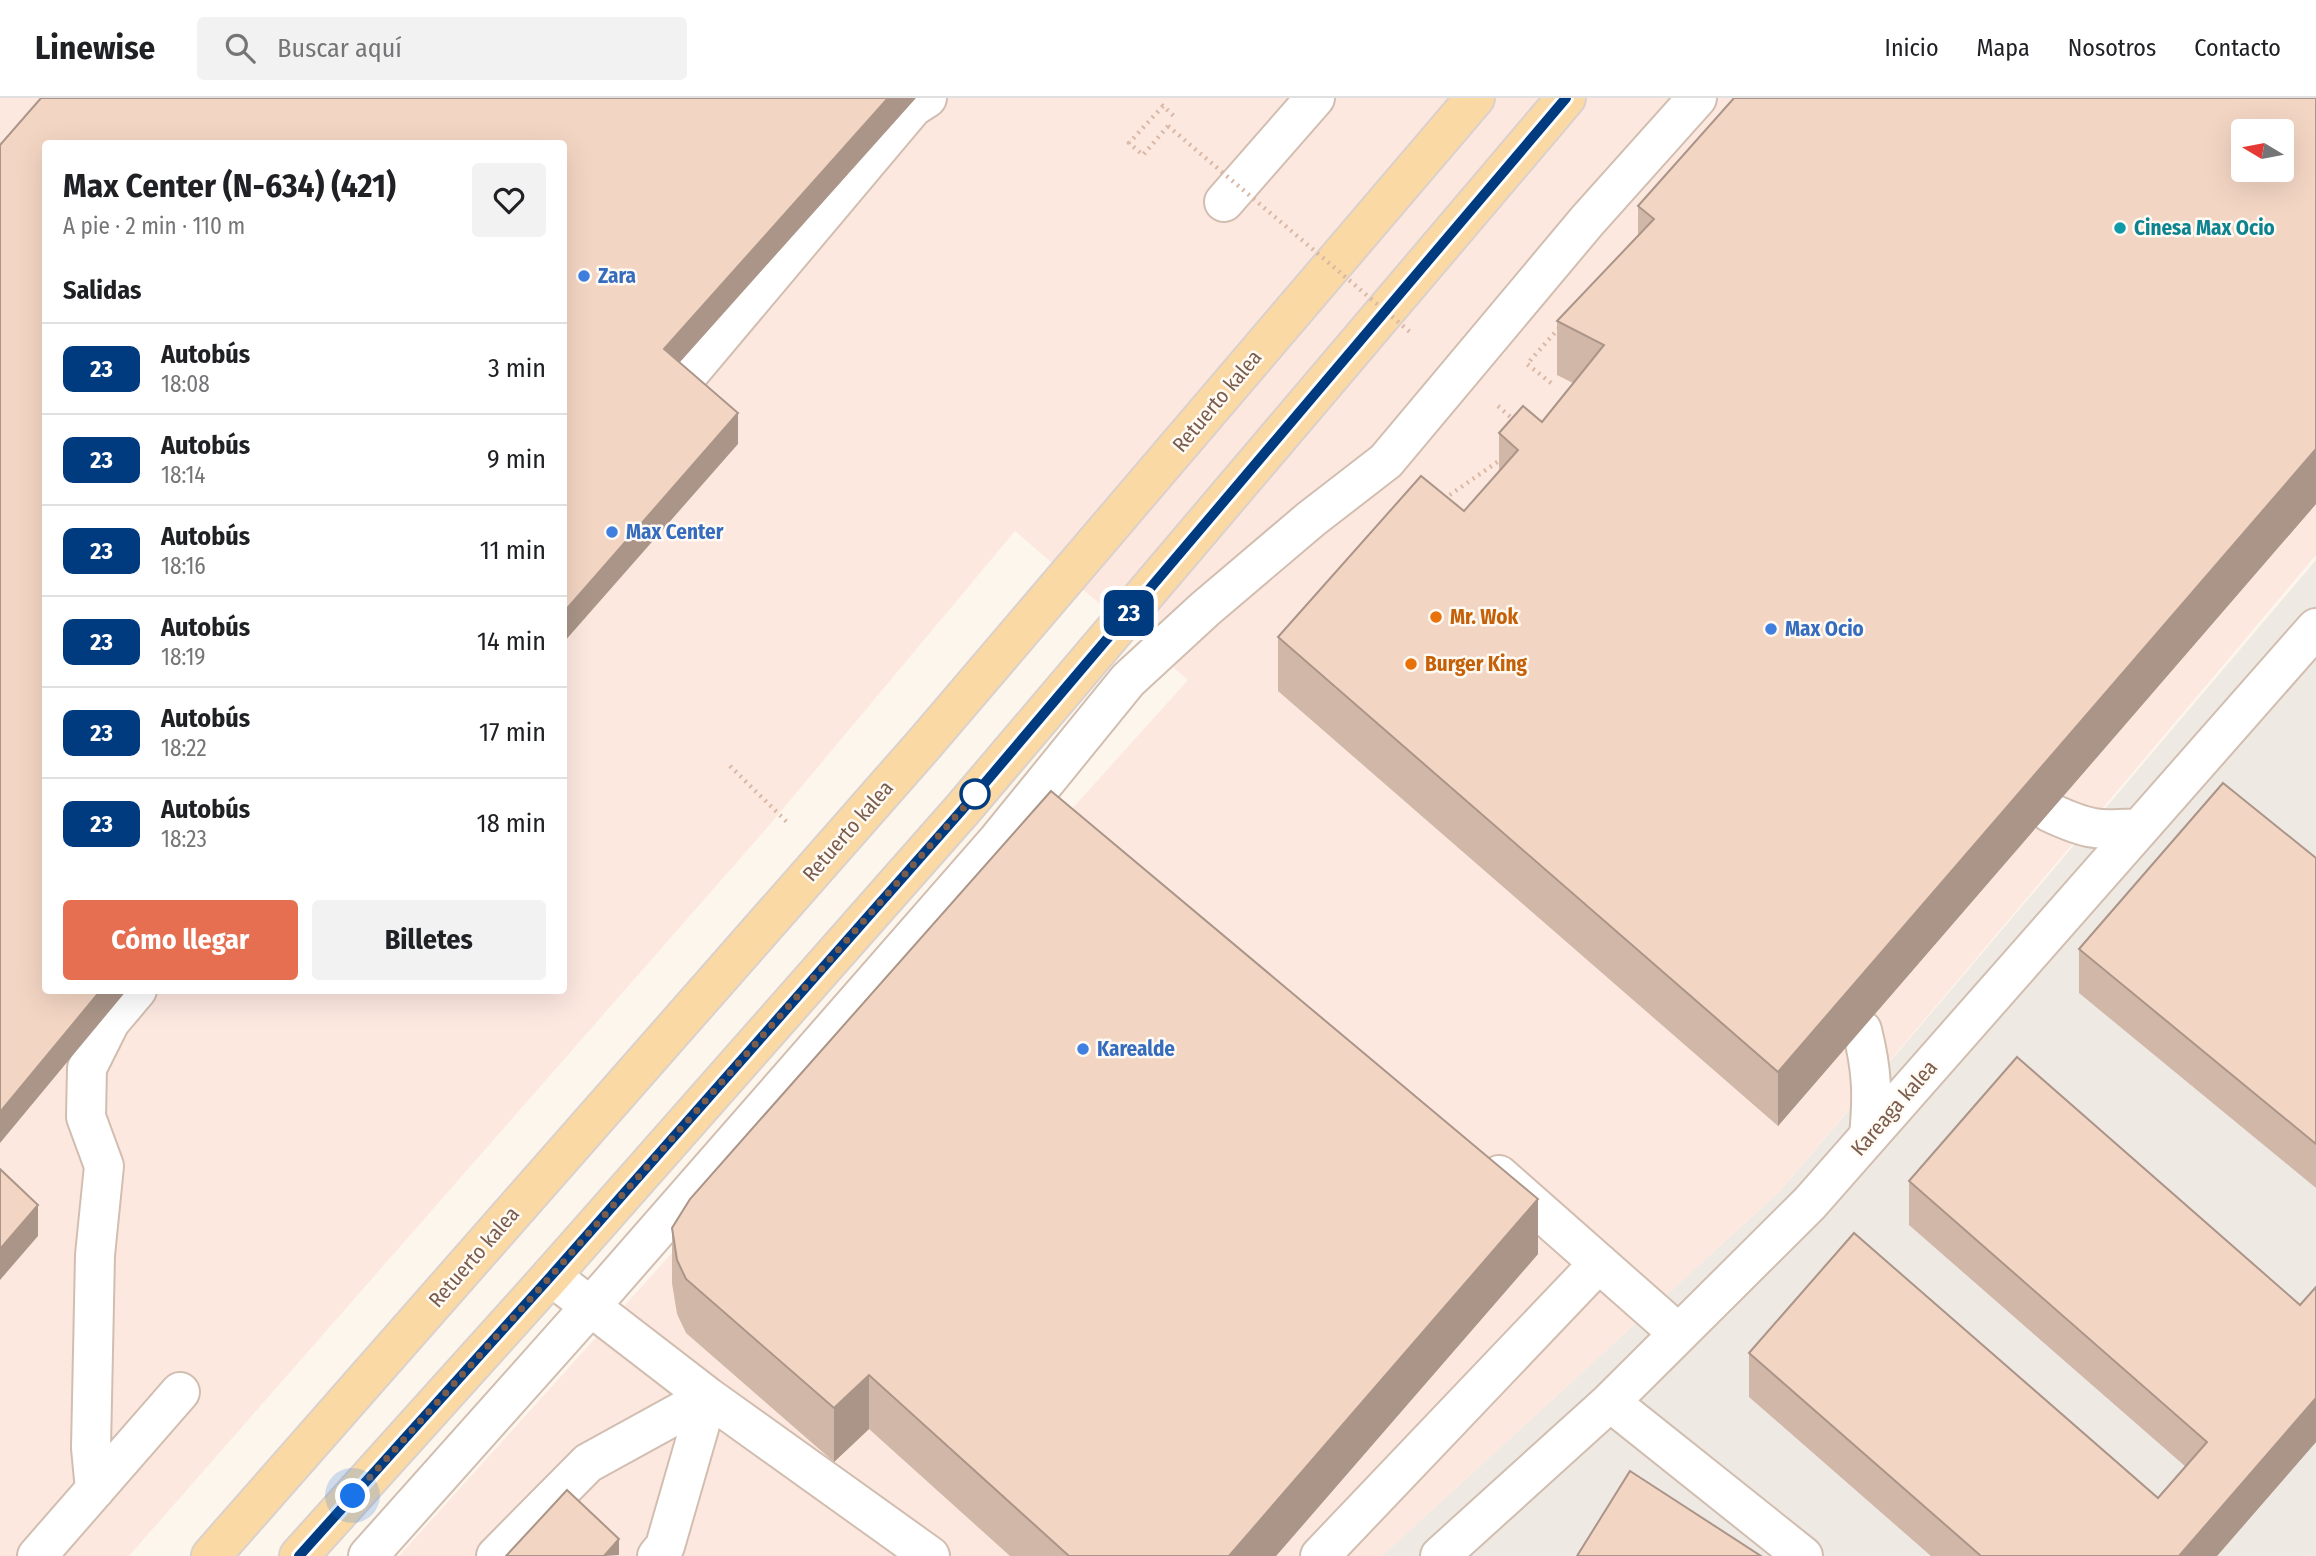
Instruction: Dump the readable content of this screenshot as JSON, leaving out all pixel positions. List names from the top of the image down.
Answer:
{
  "streets": {
    "main road": ["Retuerto kalea"],
    "street": ["Kareaga kalea"]
  },
  "places": [
    "Cinesa Max Ocio",
    "Zara",
    "Max Center",
    "Mr. Wok",
    "Max Ocio",
    "Burger King",
    "Karealde"
  ],
  "lines": ["bus line 23"],
  "north": "left",
  "page": {
    "header": "Linewise",
    "search": "Buscar aquí",
    "nav": [
      "Inicio",
      "Mapa",
      "Nosotros",
      "Contacto"
    ],
    "on_map": "23",
    "heading": [
      ["Max Center (N-634) (421)", "A pie · 2 min · 110 m"],
      "Salidas"
    ],
    "list": [
      {
        "mark": "23",
        "name": "Autobús",
        "note": "18:08",
        "value": "3 min"
      },
      {
        "mark": "23",
        "name": "Autobús",
        "note": "18:14",
        "value": "9 min"
      },
      {
        "mark": "23",
        "name": "Autobús",
        "note": "18:16",
        "value": "11 min"
      },
      {
        "mark": "23",
        "name": "Autobús",
        "note": "18:19",
        "value": "14 min"
      },
      {
        "mark": "23",
        "name": "Autobús",
        "note": "18:22",
        "value": "17 min"
      },
      {
        "mark": "23",
        "name": "Autobús",
        "note": "18:23",
        "value": "18 min"
      }
    ],
    "buttons": ["Cómo llegar", "Billetes"]
  }
}
